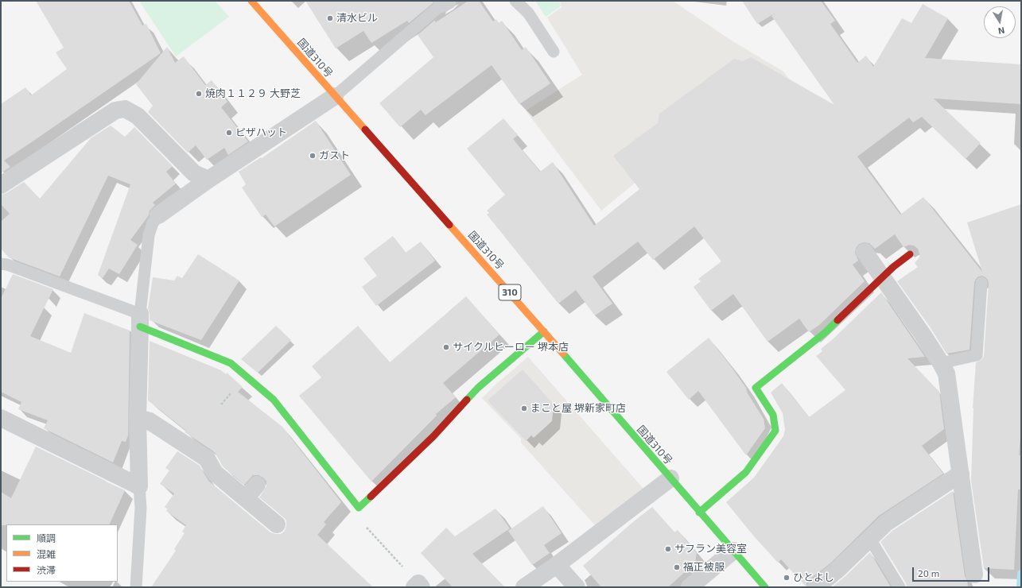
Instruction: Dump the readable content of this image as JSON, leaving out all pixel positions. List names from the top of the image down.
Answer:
{
  "streets": {
    "main road": ["国道310号", "310"]
  },
  "places": [
    "清水ビル",
    "焼肉１１２９ 大野芝",
    "ピザハット",
    "ガスト",
    "サイクルヒーロー 堺本店",
    "まこと屋 堺新家町店",
    "サフラン美容室",
    "福正被服",
    "ひとよし"
  ],
  "legend": ["順調", "混雑", "渋滞"],
  "scale_bar": "20 m",
  "north": "bottom"
}
